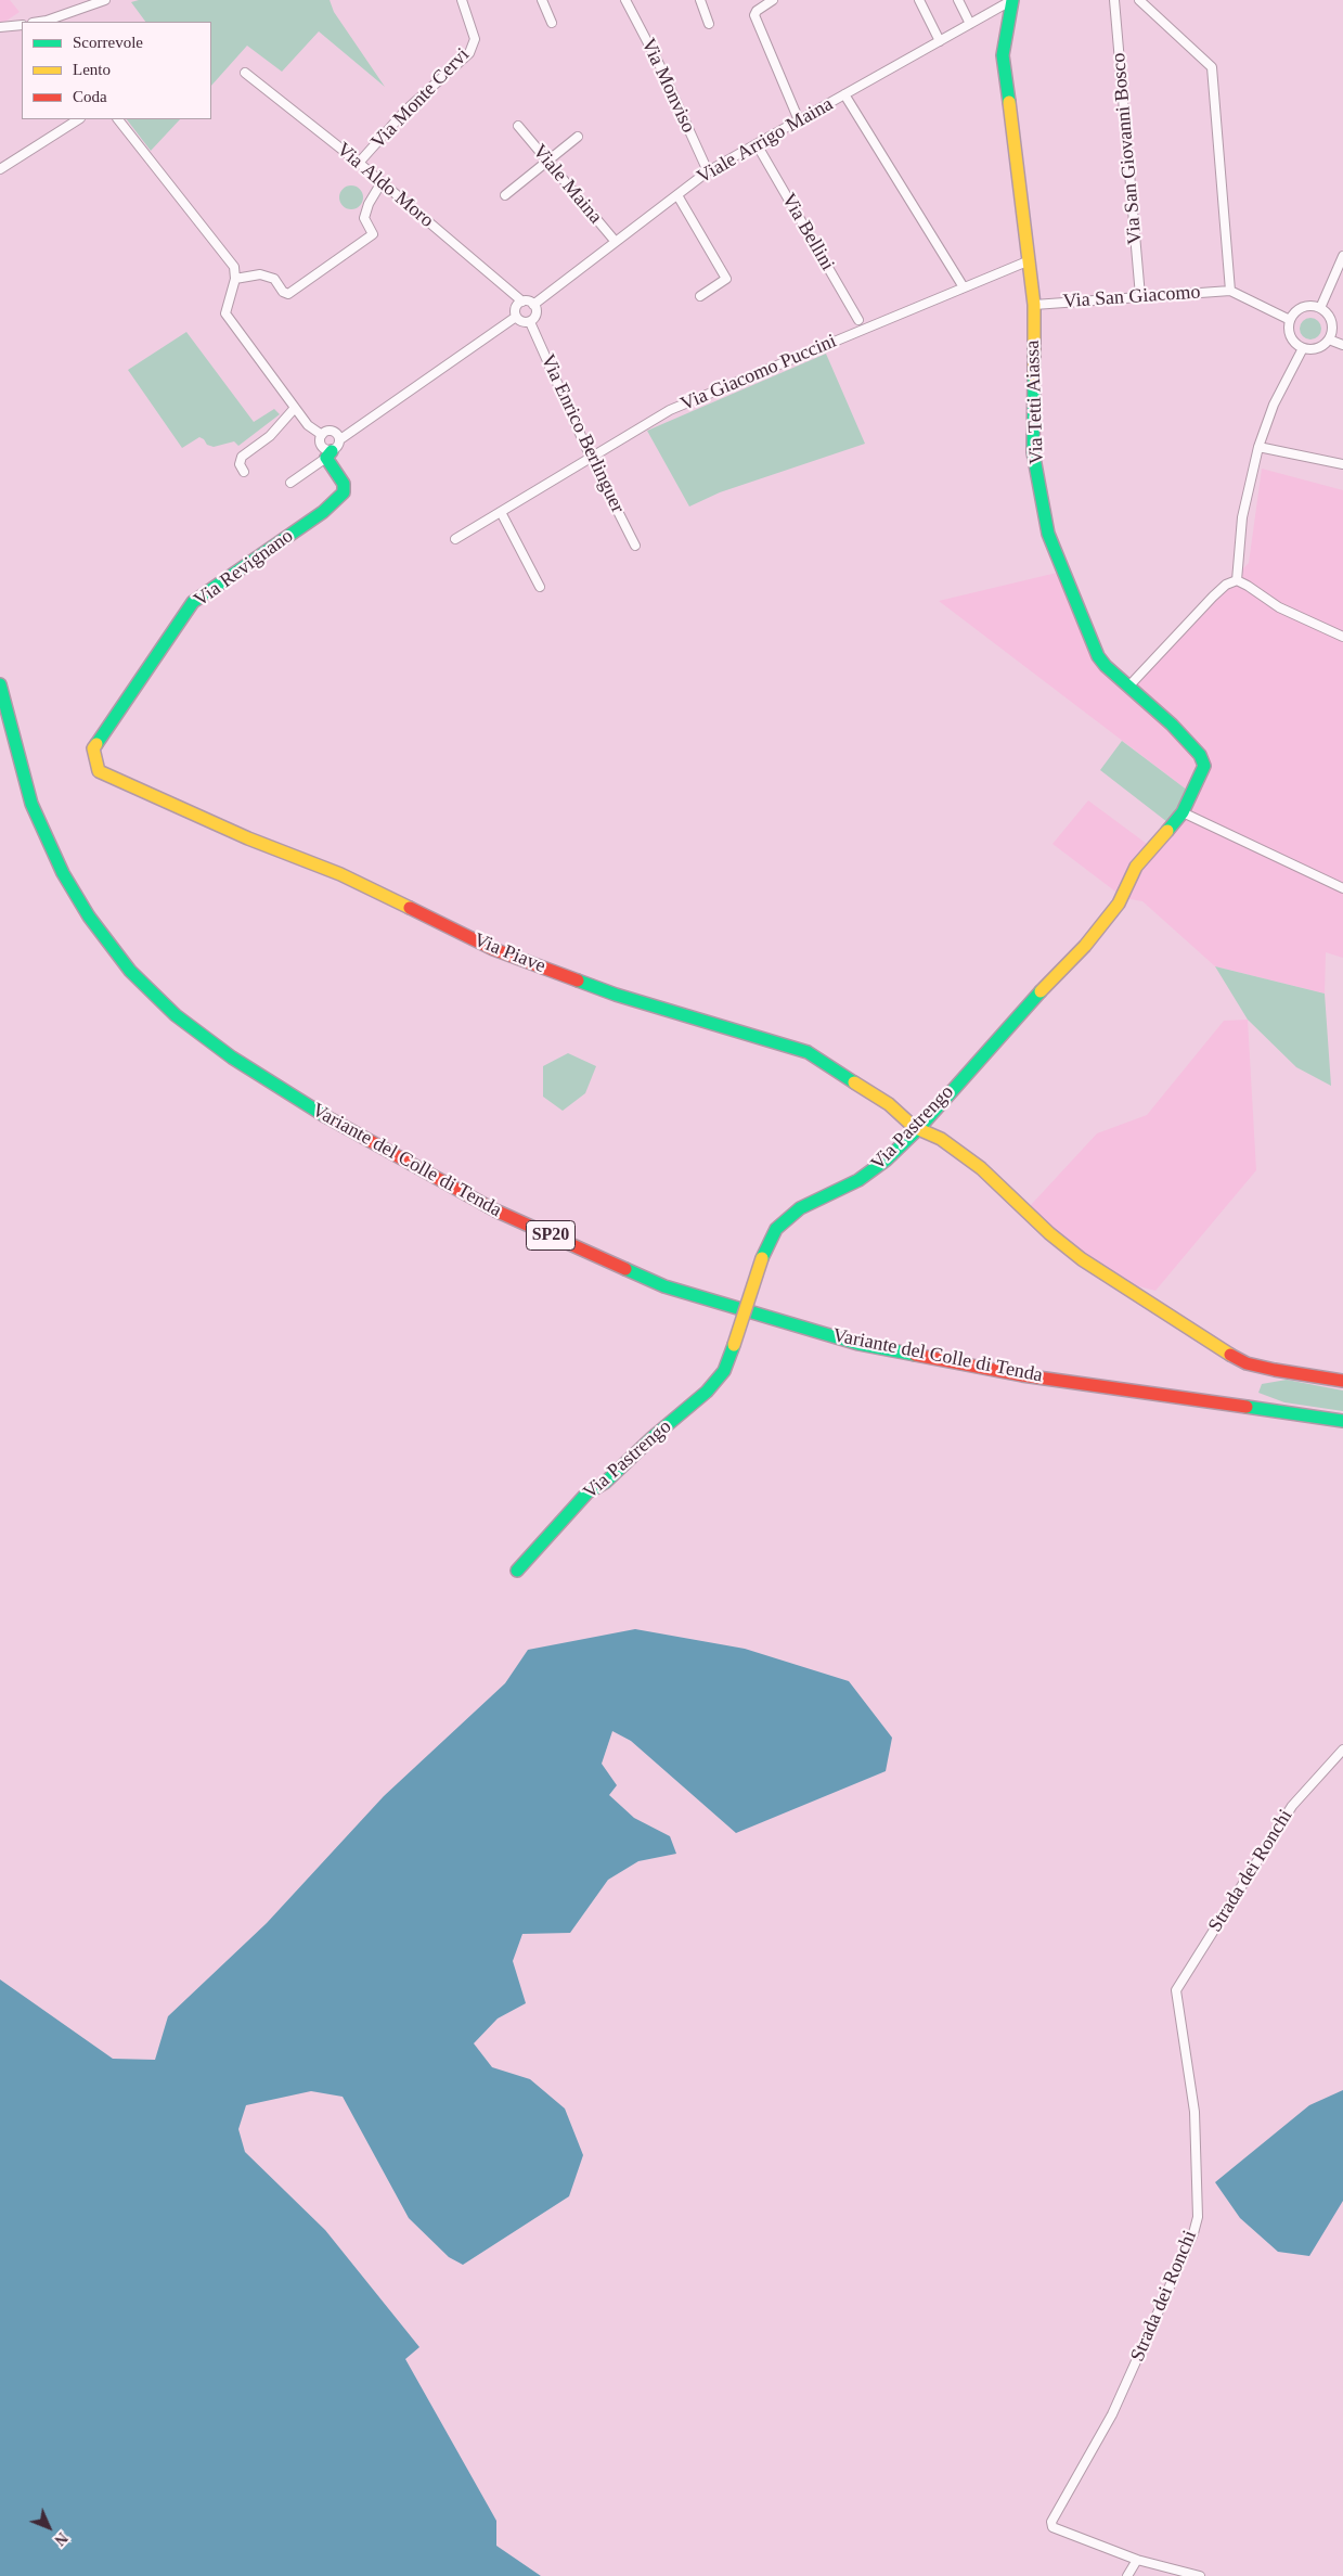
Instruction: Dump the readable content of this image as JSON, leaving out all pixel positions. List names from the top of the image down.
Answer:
{
  "streets": {
    "street": [
      "Via Monviso",
      "Via Monte Cervi",
      "Viale Arrigo Maina",
      "Via San Giovanni Bosco",
      "Viale Maina",
      "Via Aldo Moro",
      "Via Bellini",
      "Via San Giacomo",
      "Via Giacomo Puccini",
      "Via Tetti Aiassa",
      "Via Enrico Berlinguer",
      "Via Revignano",
      "Via Piave",
      "Via Pastrengo",
      "Variante del Colle di Tenda",
      "SP20",
      "Strada dei Ronchi"
    ]
  },
  "crossings": [
    ["Via Monviso", "Viale Arrigo Maina"],
    ["Via Monte Cervi", "Via Aldo Moro"],
    ["Viale Arrigo Maina", "Viale Maina"],
    ["Viale Arrigo Maina", "Via Aldo Moro"],
    ["Viale Arrigo Maina", "Via Bellini"],
    ["Viale Arrigo Maina", "Via Tetti Aiassa"],
    ["Viale Arrigo Maina", "Via Enrico Berlinguer"],
    ["Via San Giovanni Bosco", "Via San Giacomo"],
    ["Via Aldo Moro", "Via Enrico Berlinguer"],
    ["Via San Giacomo", "Via Tetti Aiassa"],
    ["Via Giacomo Puccini", "Via Tetti Aiassa"],
    ["Via Giacomo Puccini", "Via Enrico Berlinguer"],
    ["Via Tetti Aiassa", "Via Pastrengo"],
    ["Via Revignano", "Via Piave"],
    ["Via Piave", "Via Pastrengo"]
  ],
  "legend": ["Scorrevole", "Lento", "Coda"],
  "north": "bottom right"
}
